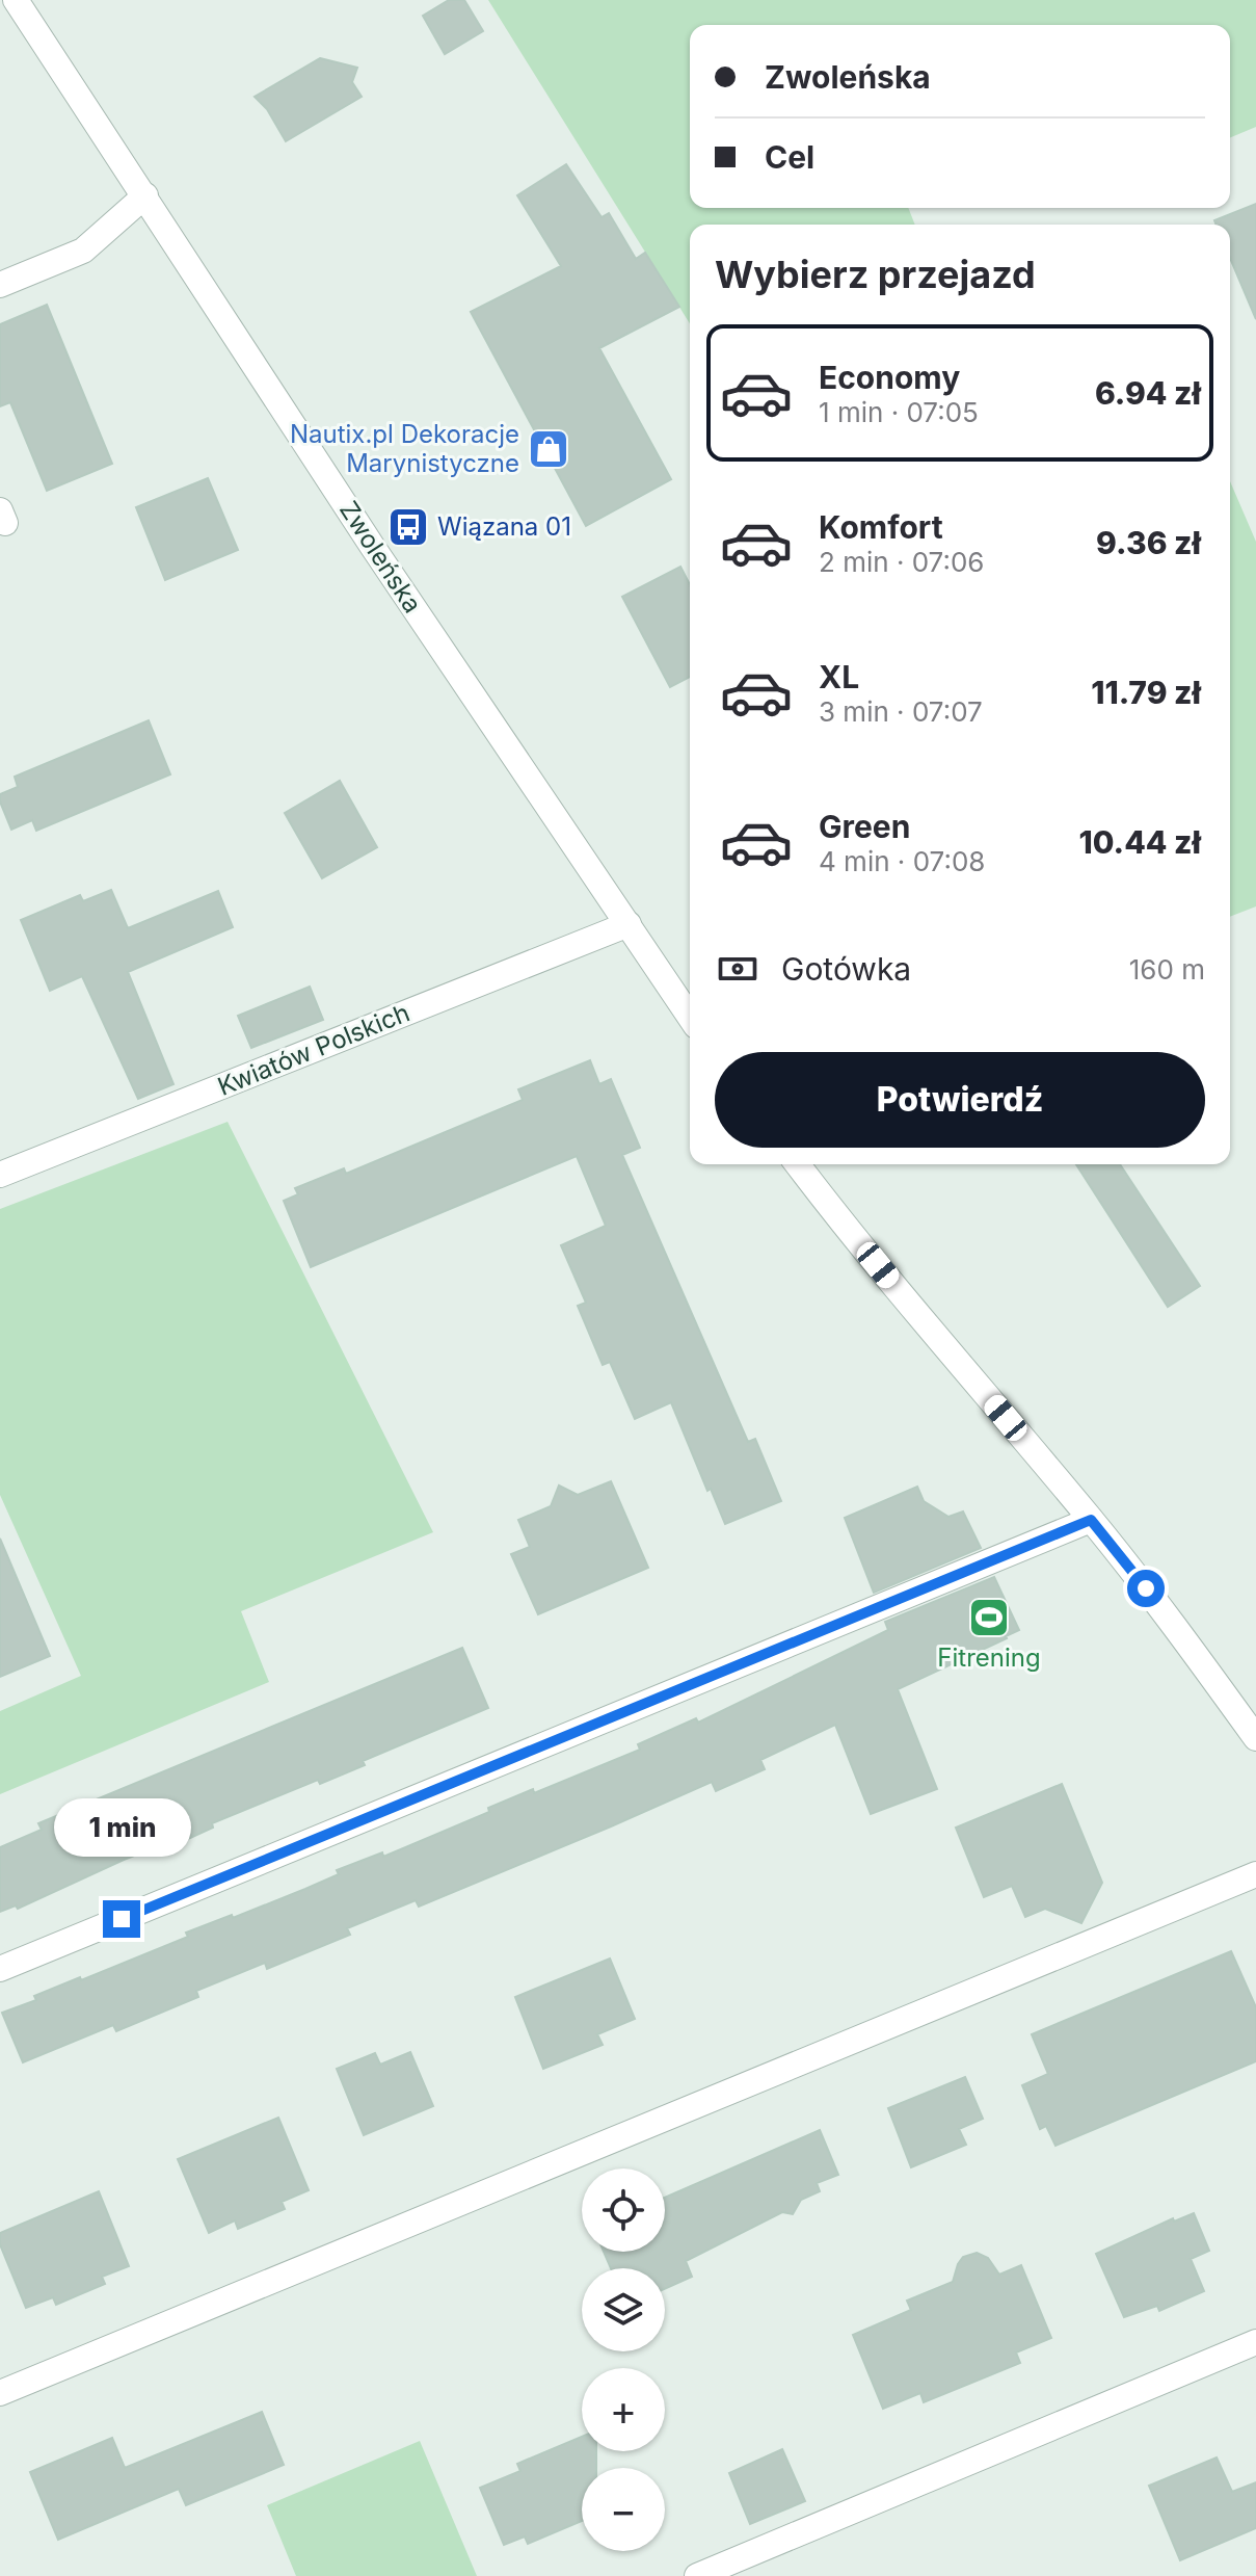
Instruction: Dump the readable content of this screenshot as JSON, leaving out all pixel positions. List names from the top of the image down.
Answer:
{
  "streets": {
    "street": ["Zwoleńska", "Kwiatów Polskich"]
  },
  "crossings": [
    ["Zwoleńska", "Kwiatów Polskich"]
  ],
  "places": {
    "shop": ["Nautix.pl Dekoracje Marynistyczne"],
    "bus stop": ["Wiązana 01"],
    "sports": ["Fitrening"]
  },
  "page": {
    "banner": ["Zwoleńska", "Cel"],
    "heading": "Wybierz przejazd",
    "list": [
      {
        "name": "Economy",
        "note": "1 min · 07:05",
        "value": "6.94 zł"
      },
      {
        "name": "Komfort",
        "note": "2 min · 07:06",
        "value": "9.36 zł"
      },
      {
        "name": "XL",
        "note": "3 min · 07:07",
        "value": "11.79 zł"
      },
      {
        "name": "Green",
        "note": "4 min · 07:08",
        "value": "10.44 zł"
      }
    ],
    "pay": ["Gotówka", "160 m"],
    "buttons": "Potwierdź",
    "bubble": "1 min",
    "map_buttons": ["+", "−"]
  }
}
